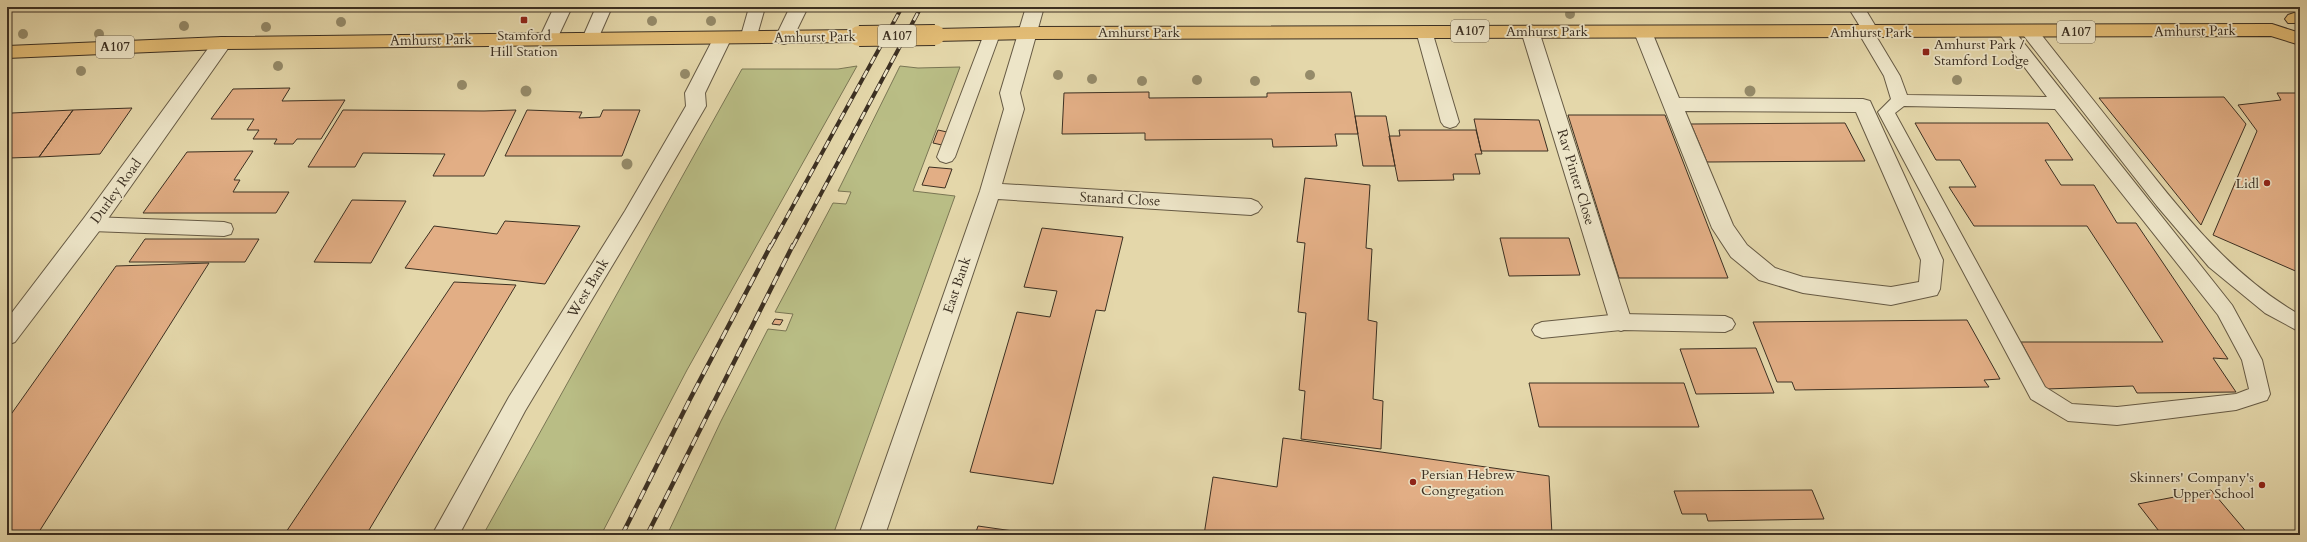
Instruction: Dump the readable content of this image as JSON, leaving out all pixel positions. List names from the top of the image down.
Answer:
{
  "streets": {
    "main road": ["A107", "Amhurst Park"],
    "street": [
      "Rav Pinter Close",
      "Durley Road",
      "Stanard Close",
      "East Bank",
      "West Bank"
    ]
  },
  "crossings": [
    ["Amhurst Park", "Rav Pinter Close"],
    ["Amhurst Park", "Durley Road"],
    ["Amhurst Park", "East Bank"],
    ["Amhurst Park", "West Bank"],
    ["Stanard Close", "East Bank"]
  ],
  "places": {
    "transit": ["Stamford Hill Station", "Amhurst Park / Stamford Lodge"],
    "other": ["Lidl", "Persian Hebrew Congregation", "Skinners' Company's Upper School"]
  }
}
